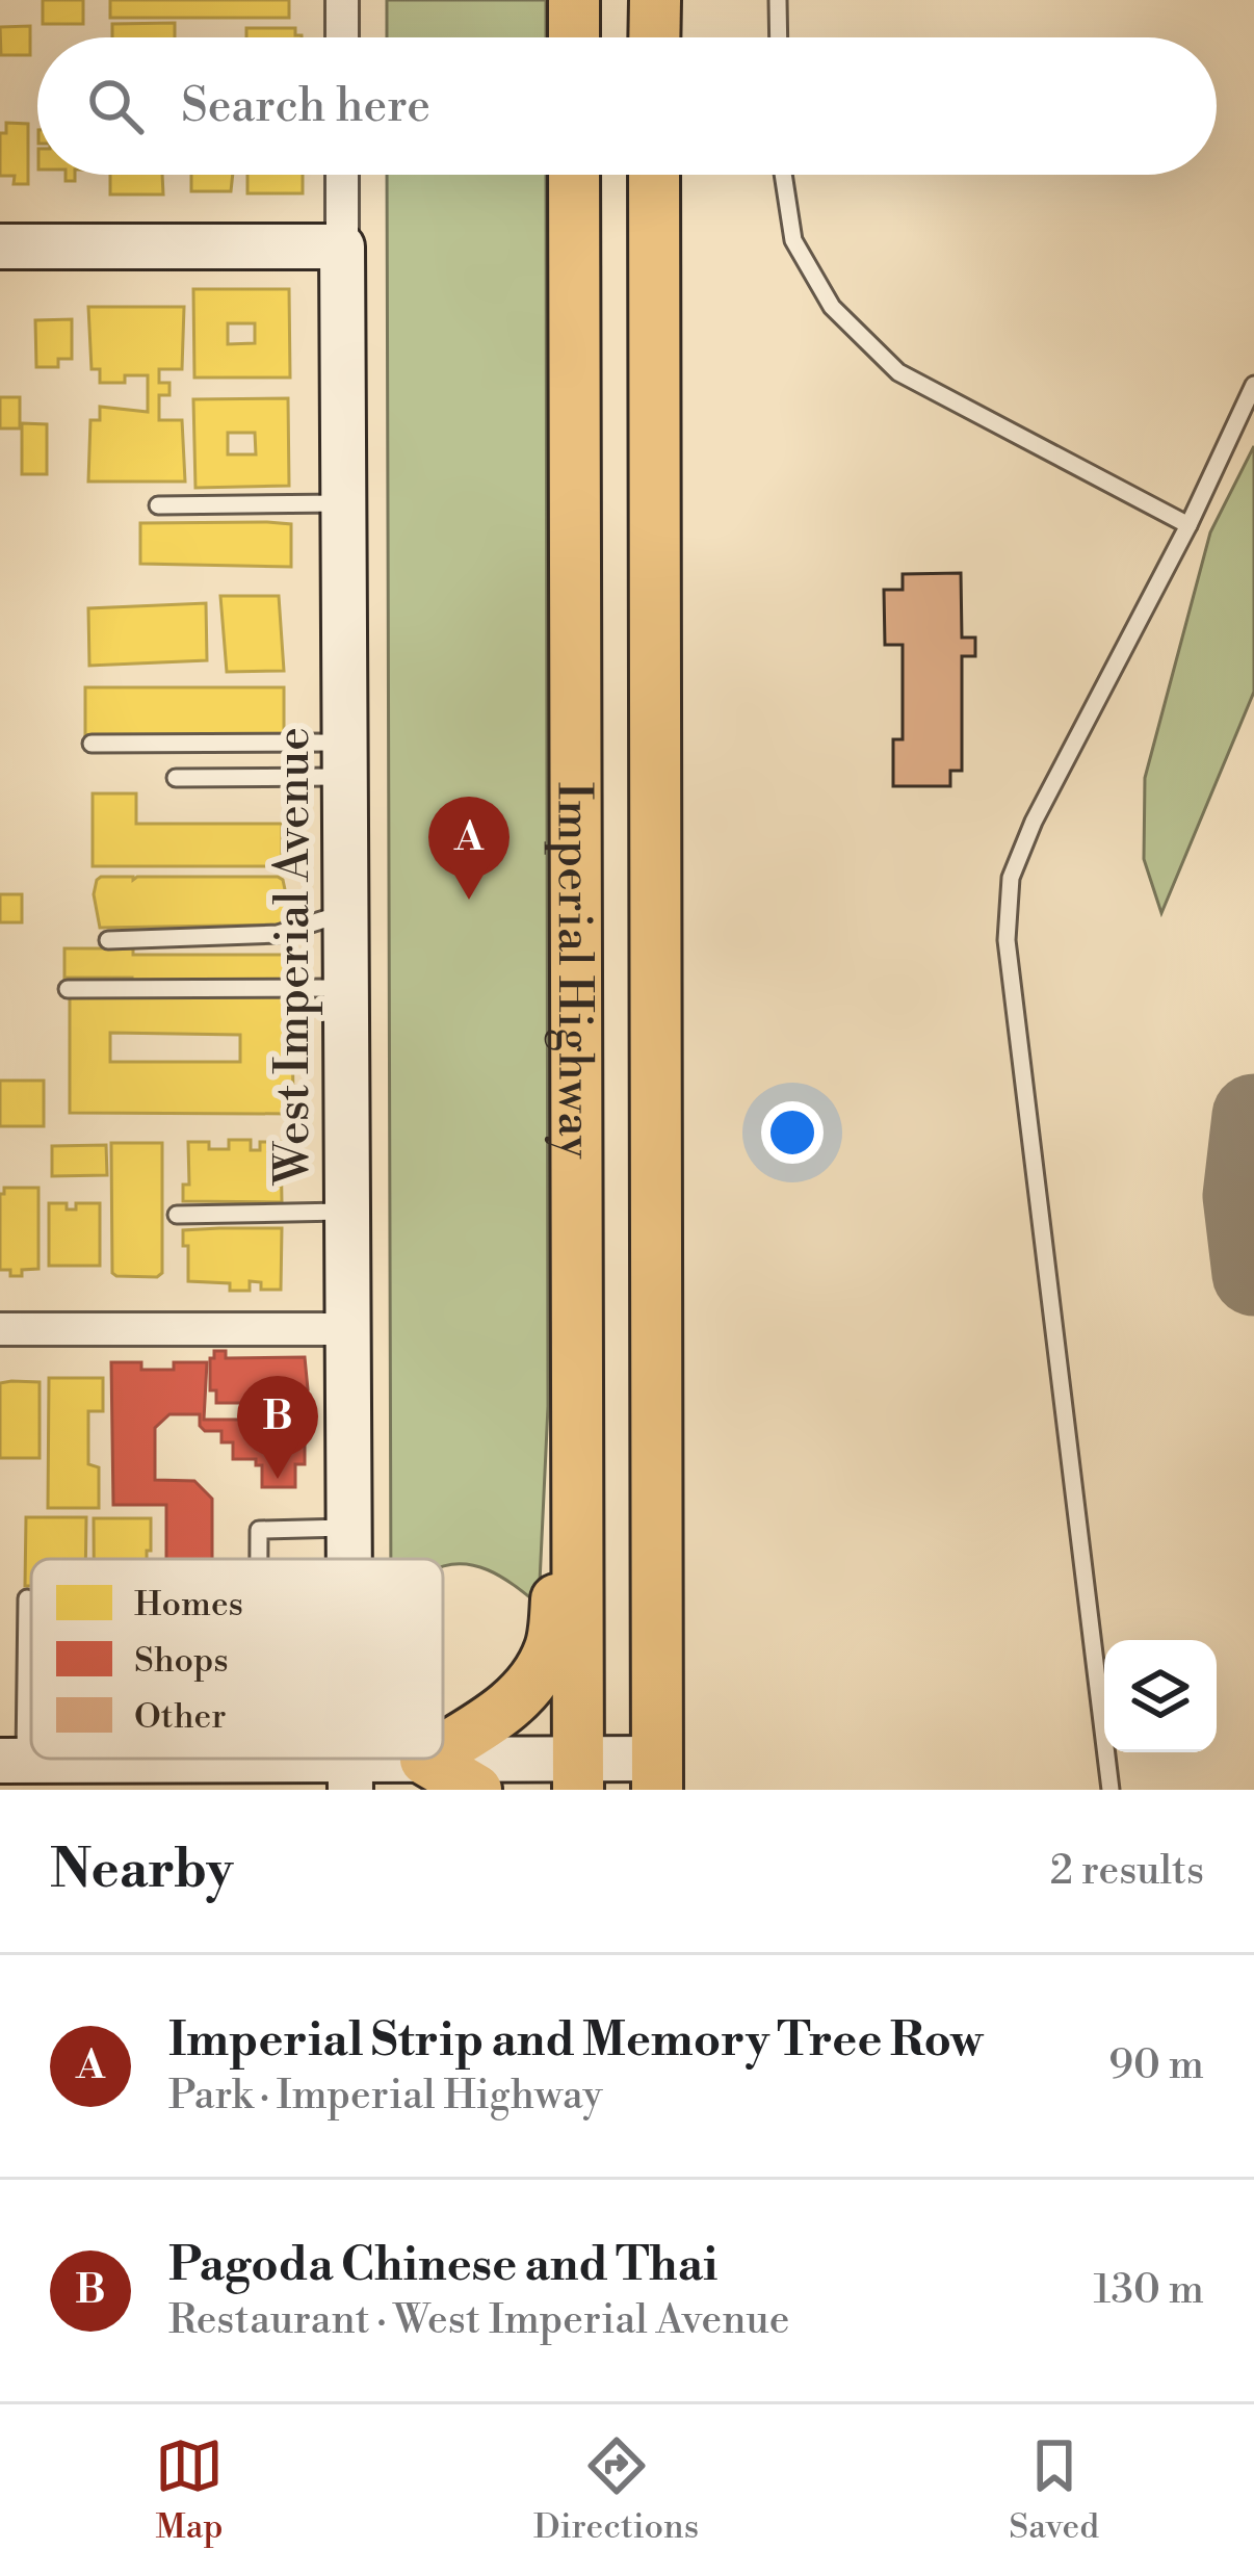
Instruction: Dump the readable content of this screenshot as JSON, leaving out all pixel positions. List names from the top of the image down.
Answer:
{
  "streets": {
    "main road": ["Imperial Highway"],
    "street": ["West Imperial Avenue"]
  },
  "legend": ["Homes", "Shops", "Other"],
  "page": {
    "search": "Search here",
    "pins": ["A", "B"],
    "heading": ["Nearby", "2 results"],
    "list": [
      {
        "mark": "A",
        "name": "Imperial Strip and Memory Tree Row",
        "note": "Park · Imperial Highway",
        "value": "90 m"
      },
      {
        "mark": "B",
        "name": "Pagoda Chinese and Thai",
        "note": "Restaurant · West Imperial Avenue",
        "value": "130 m"
      }
    ],
    "nav": ["Map", "Directions", "Saved"]
  }
}
